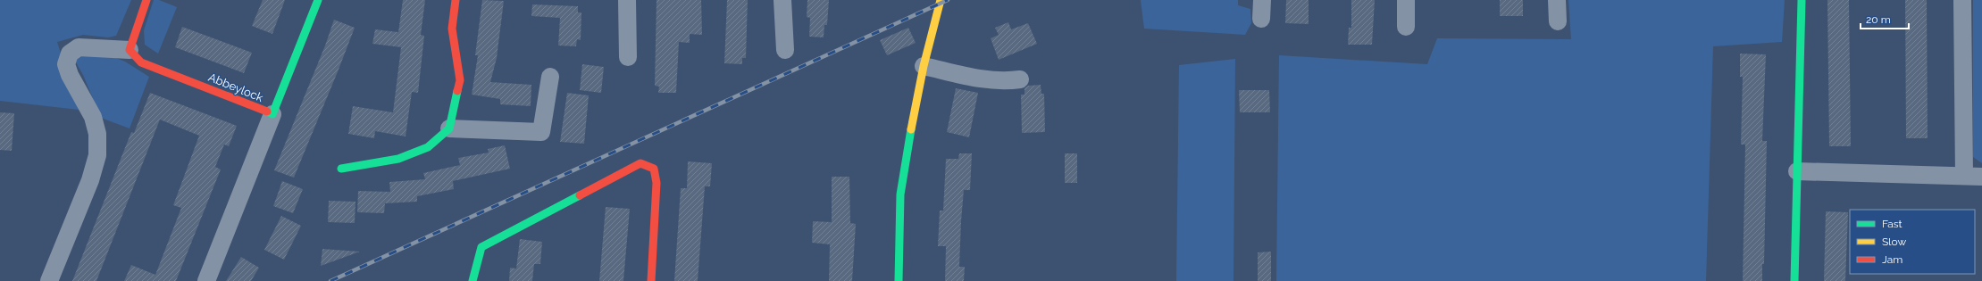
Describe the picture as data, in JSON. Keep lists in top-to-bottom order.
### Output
{
  "streets": {
    "street": ["Abbeylock"]
  },
  "legend": ["Fast", "Slow", "Jam"],
  "scale_bar": "20 m"
}
